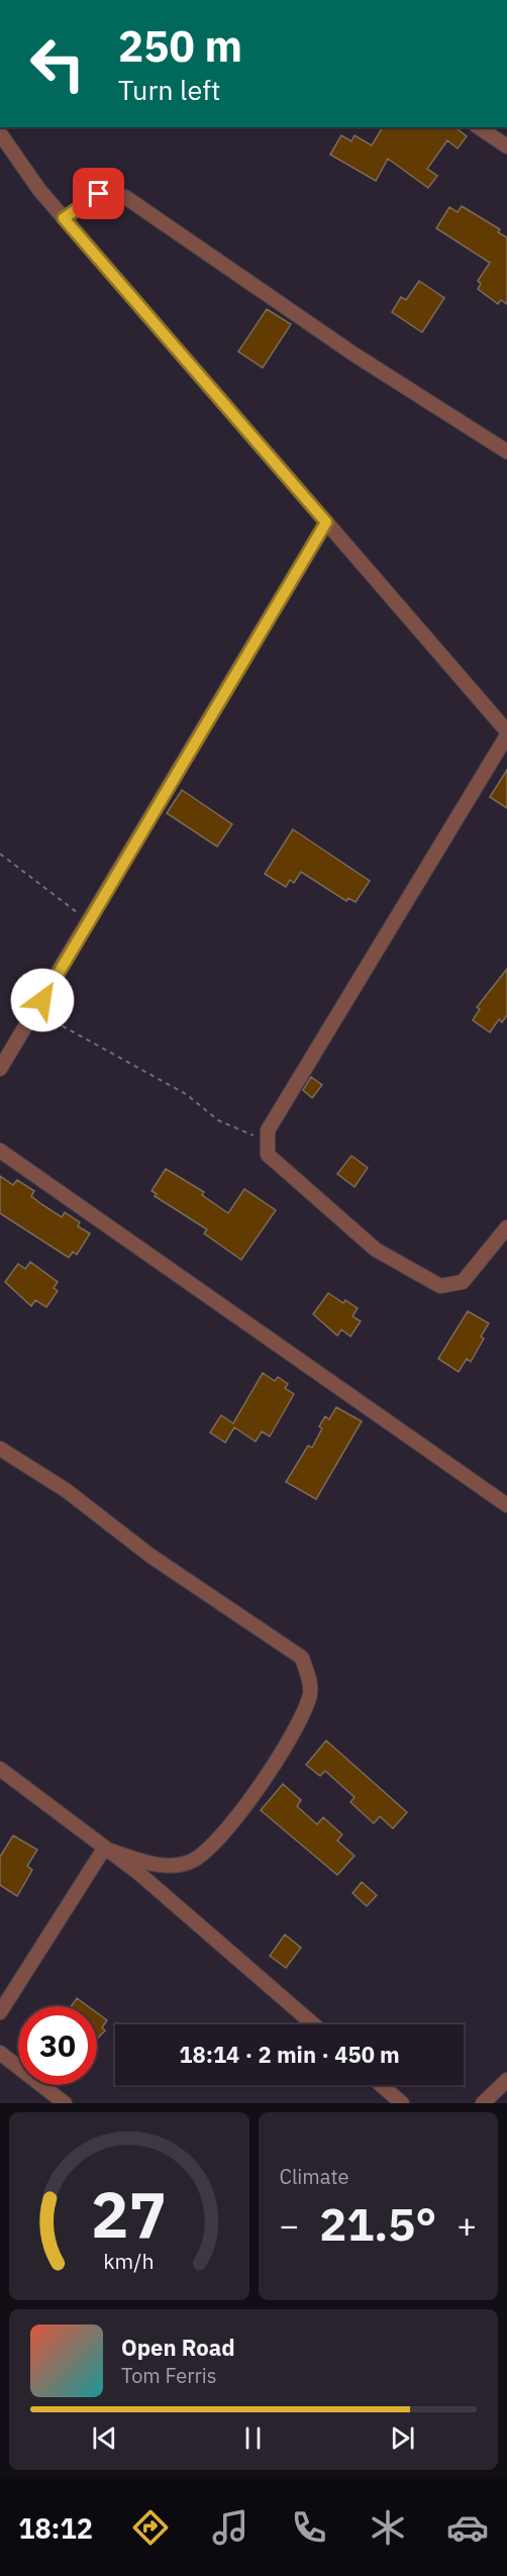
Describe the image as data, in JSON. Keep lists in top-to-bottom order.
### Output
{
  "page": {
    "turn": ["250 m", "Turn left"],
    "limit": "30",
    "trip": "18:14 · 2 min · 450 m",
    "tile": "Climate",
    "heat": ["−", "21.5°", "+"],
    "song": ["Open Road", "Tom Ferris"],
    "tabs": "18:12",
    "gauge": ["27", "km/h"]
  }
}
